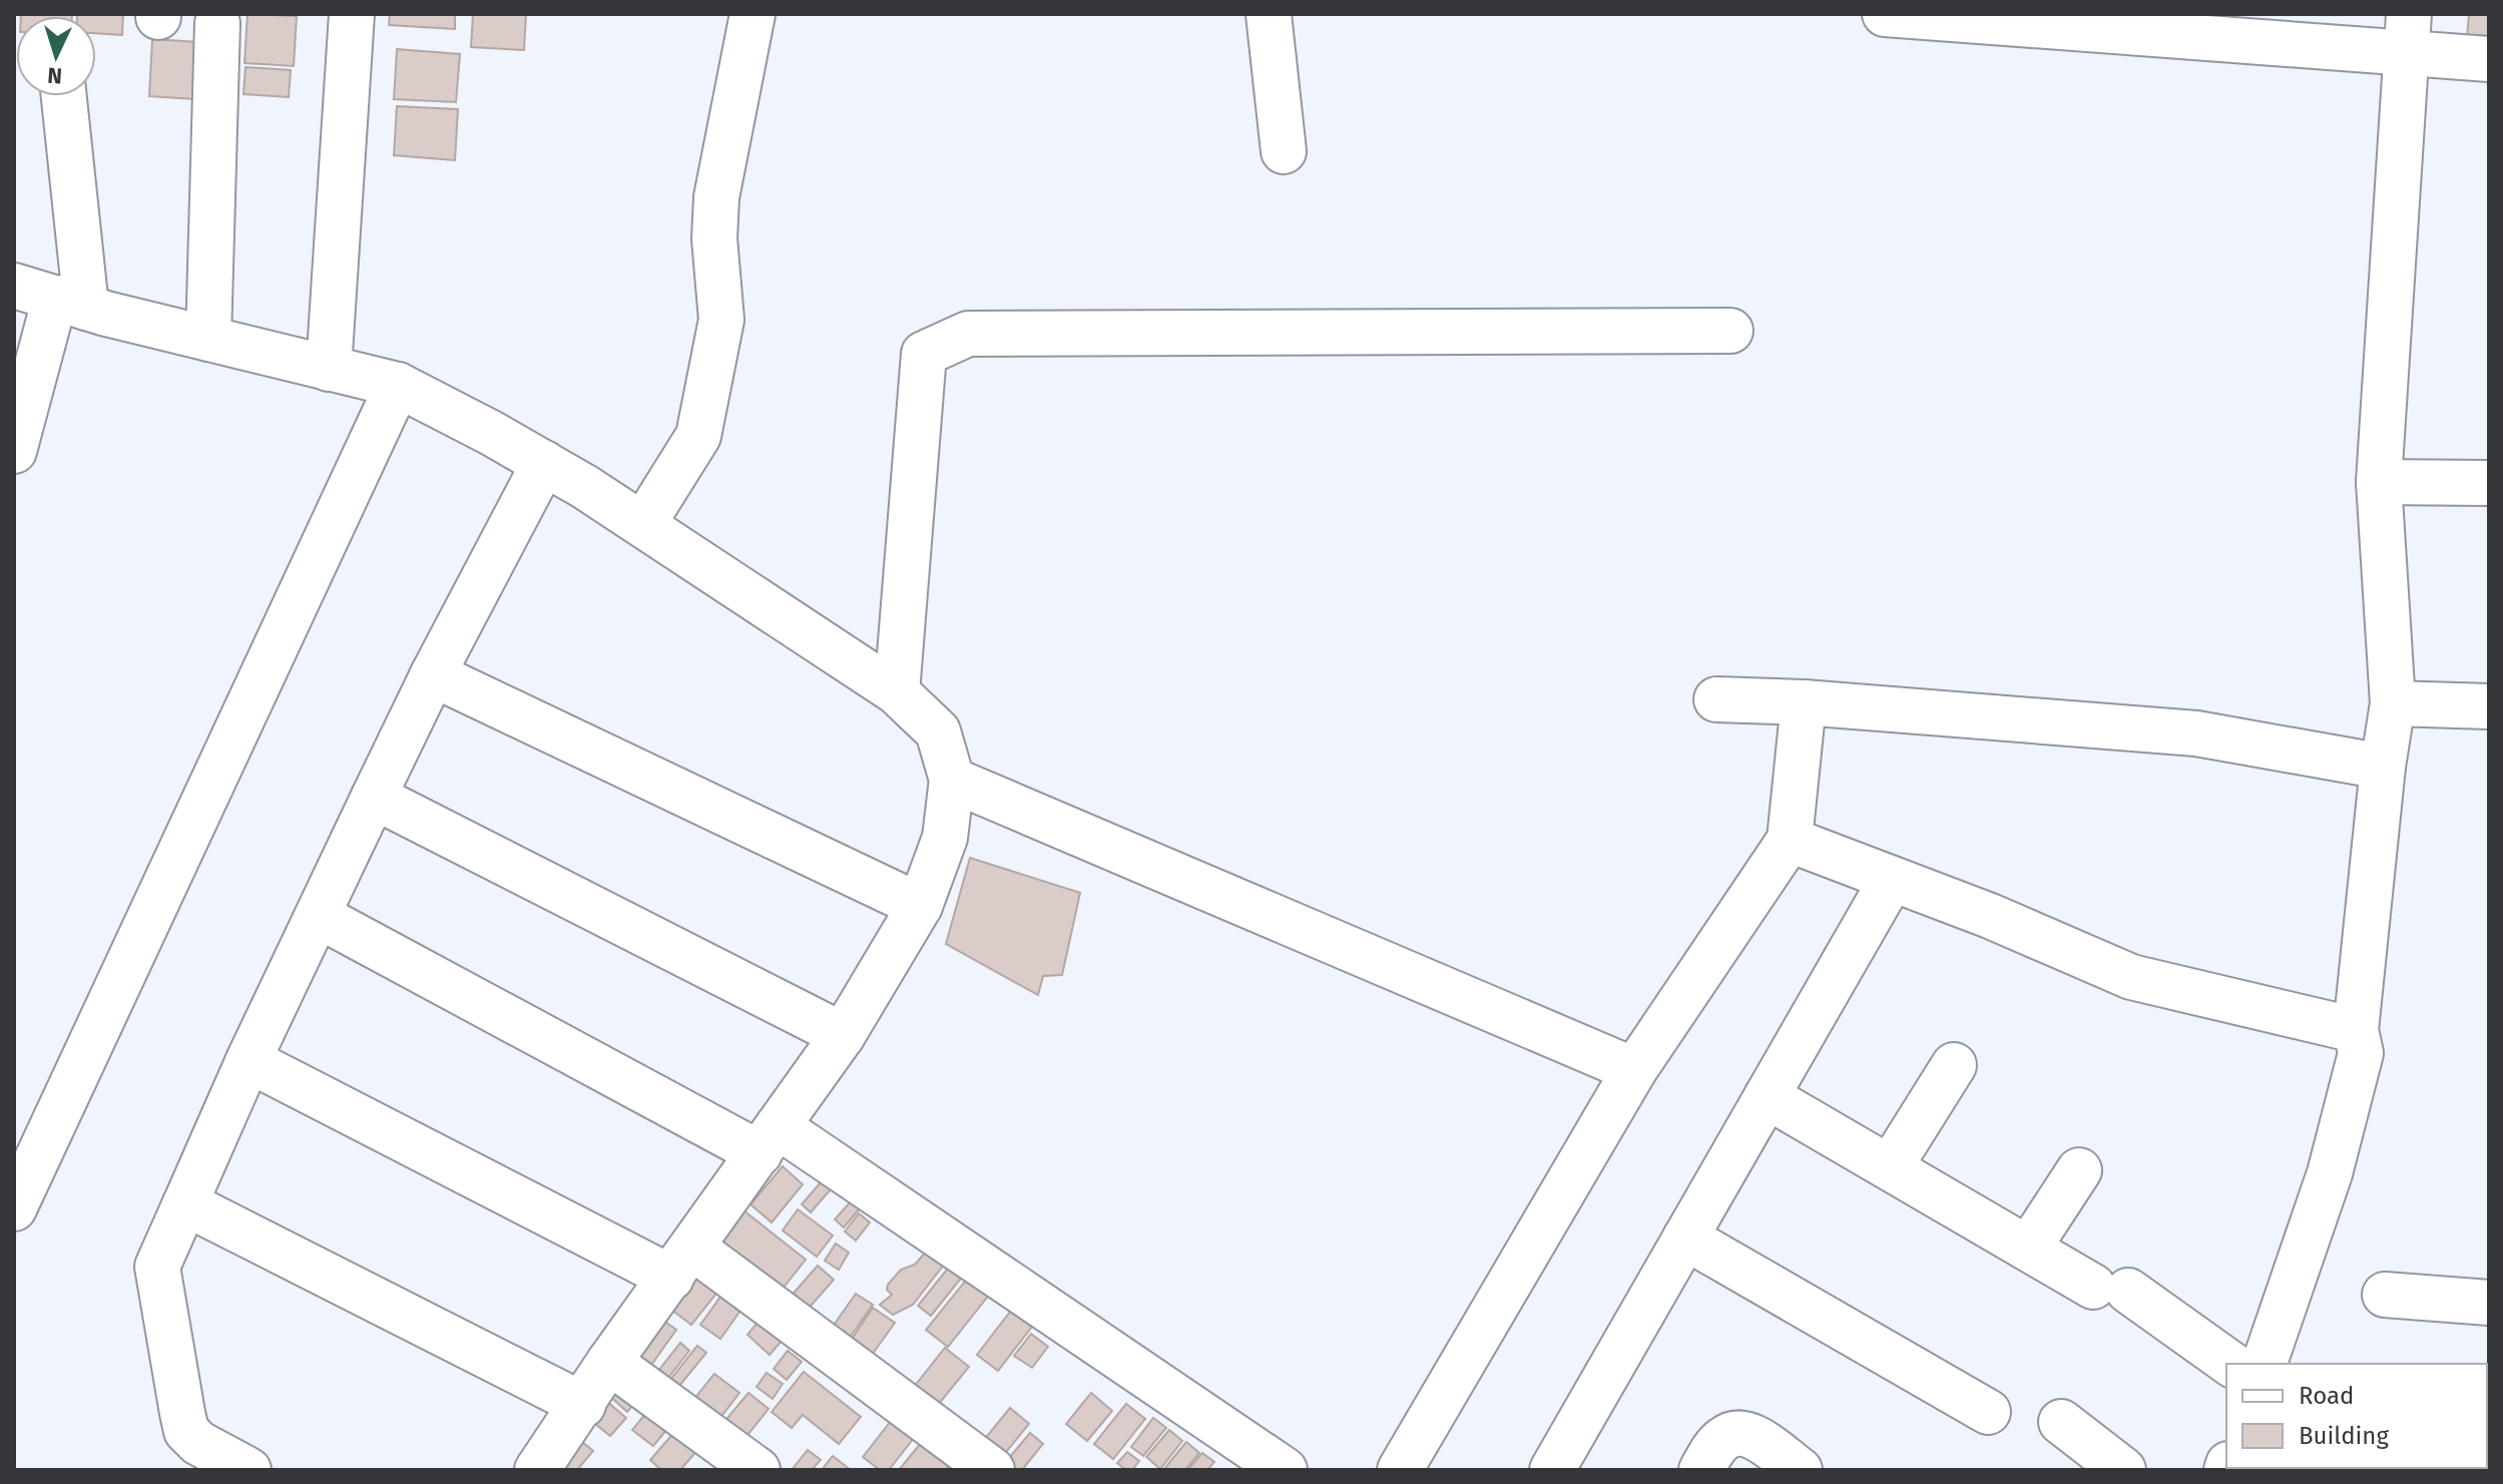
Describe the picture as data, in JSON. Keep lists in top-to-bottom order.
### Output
{
  "legend": ["Road", "Building"],
  "north": "bottom"
}
